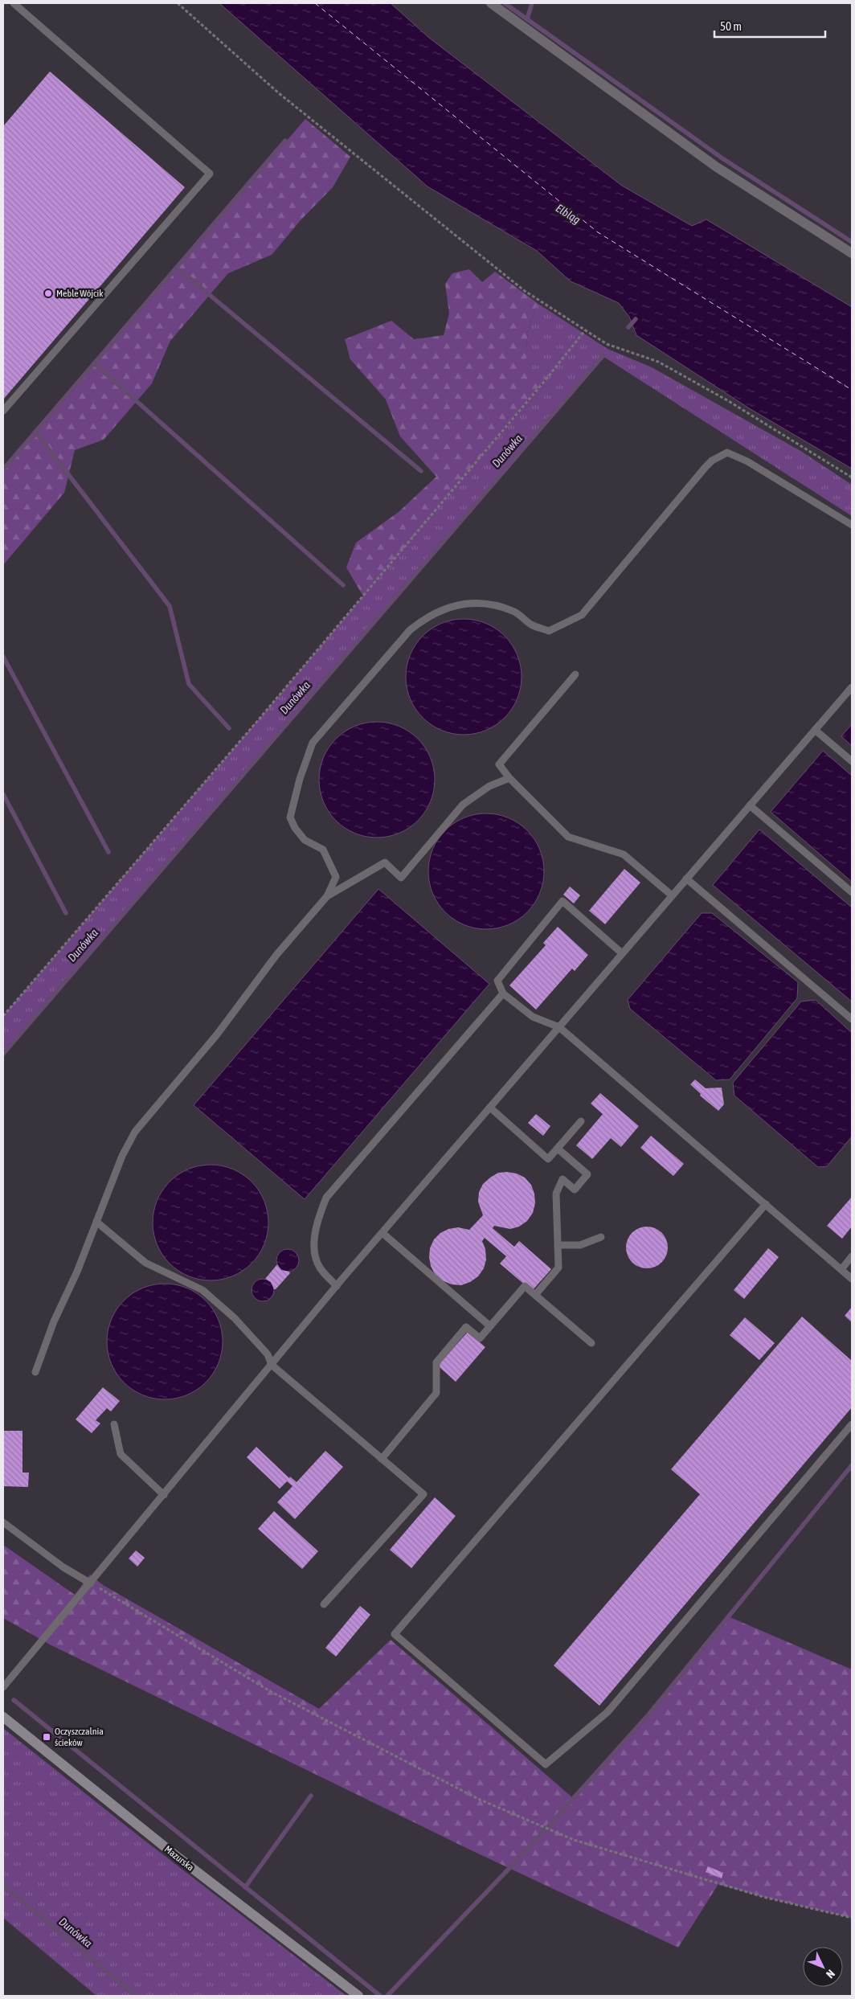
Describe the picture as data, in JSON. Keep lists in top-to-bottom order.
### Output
{
  "streets": {
    "main road": ["Mazurska"]
  },
  "water": ["Elbląg", "Dunówka"],
  "places": {
    "other": ["Meble Wójcik"],
    "transit": ["Oczyszczalnia ścieków"]
  },
  "scale_bar": "50 m",
  "north": "bottom right"
}
